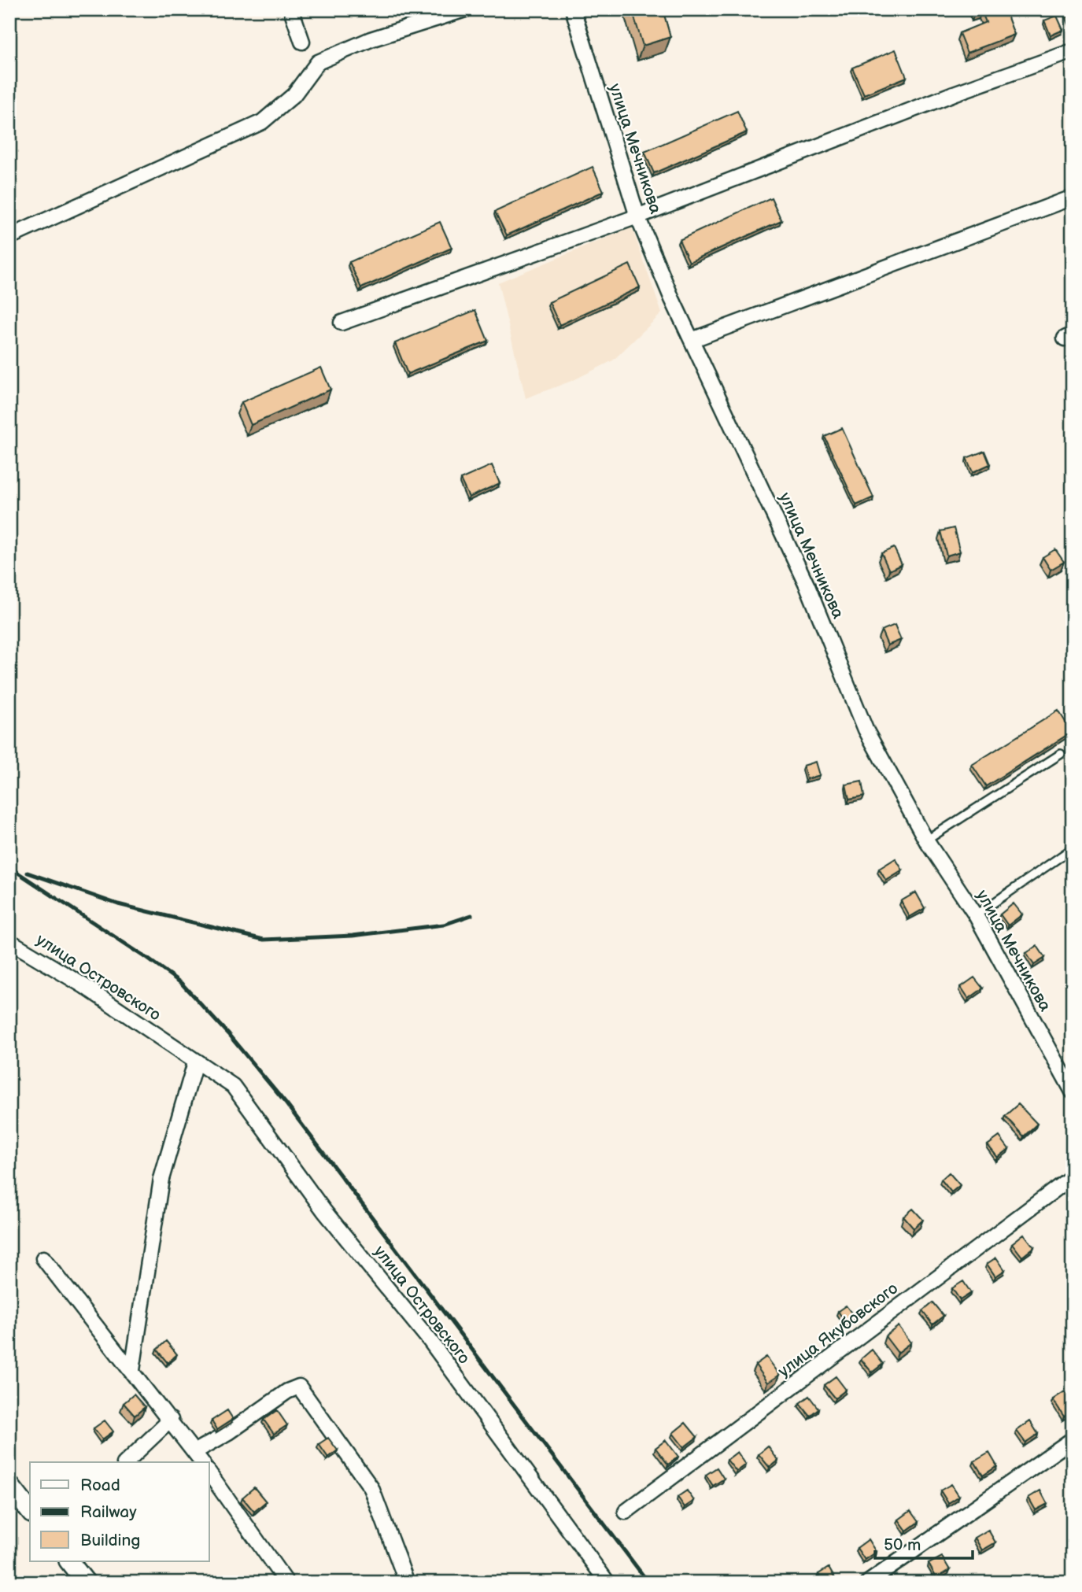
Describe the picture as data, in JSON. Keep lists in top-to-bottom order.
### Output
{
  "streets": {
    "street": ["улица Мечникова", "улица Островского", "улица Якубовского"]
  },
  "legend": ["Road", "Railway", "Building"],
  "scale_bar": "50 m"
}
